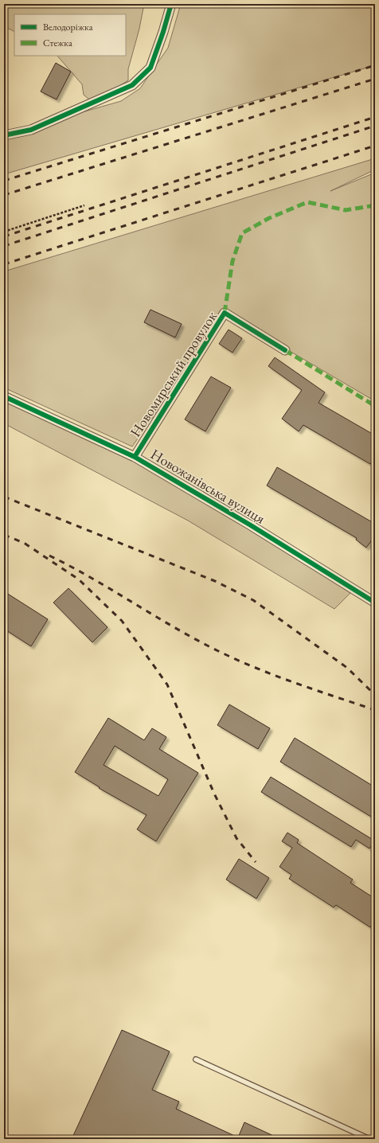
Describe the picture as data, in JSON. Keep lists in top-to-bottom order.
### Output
{
  "streets": {
    "street": ["Новомирський провулок", "Новожанівська вулиця"]
  },
  "crossings": [
    ["Новомирський провулок", "Новожанівська вулиця"]
  ],
  "legend": ["Велодоріжка", "Стежка"]
}
